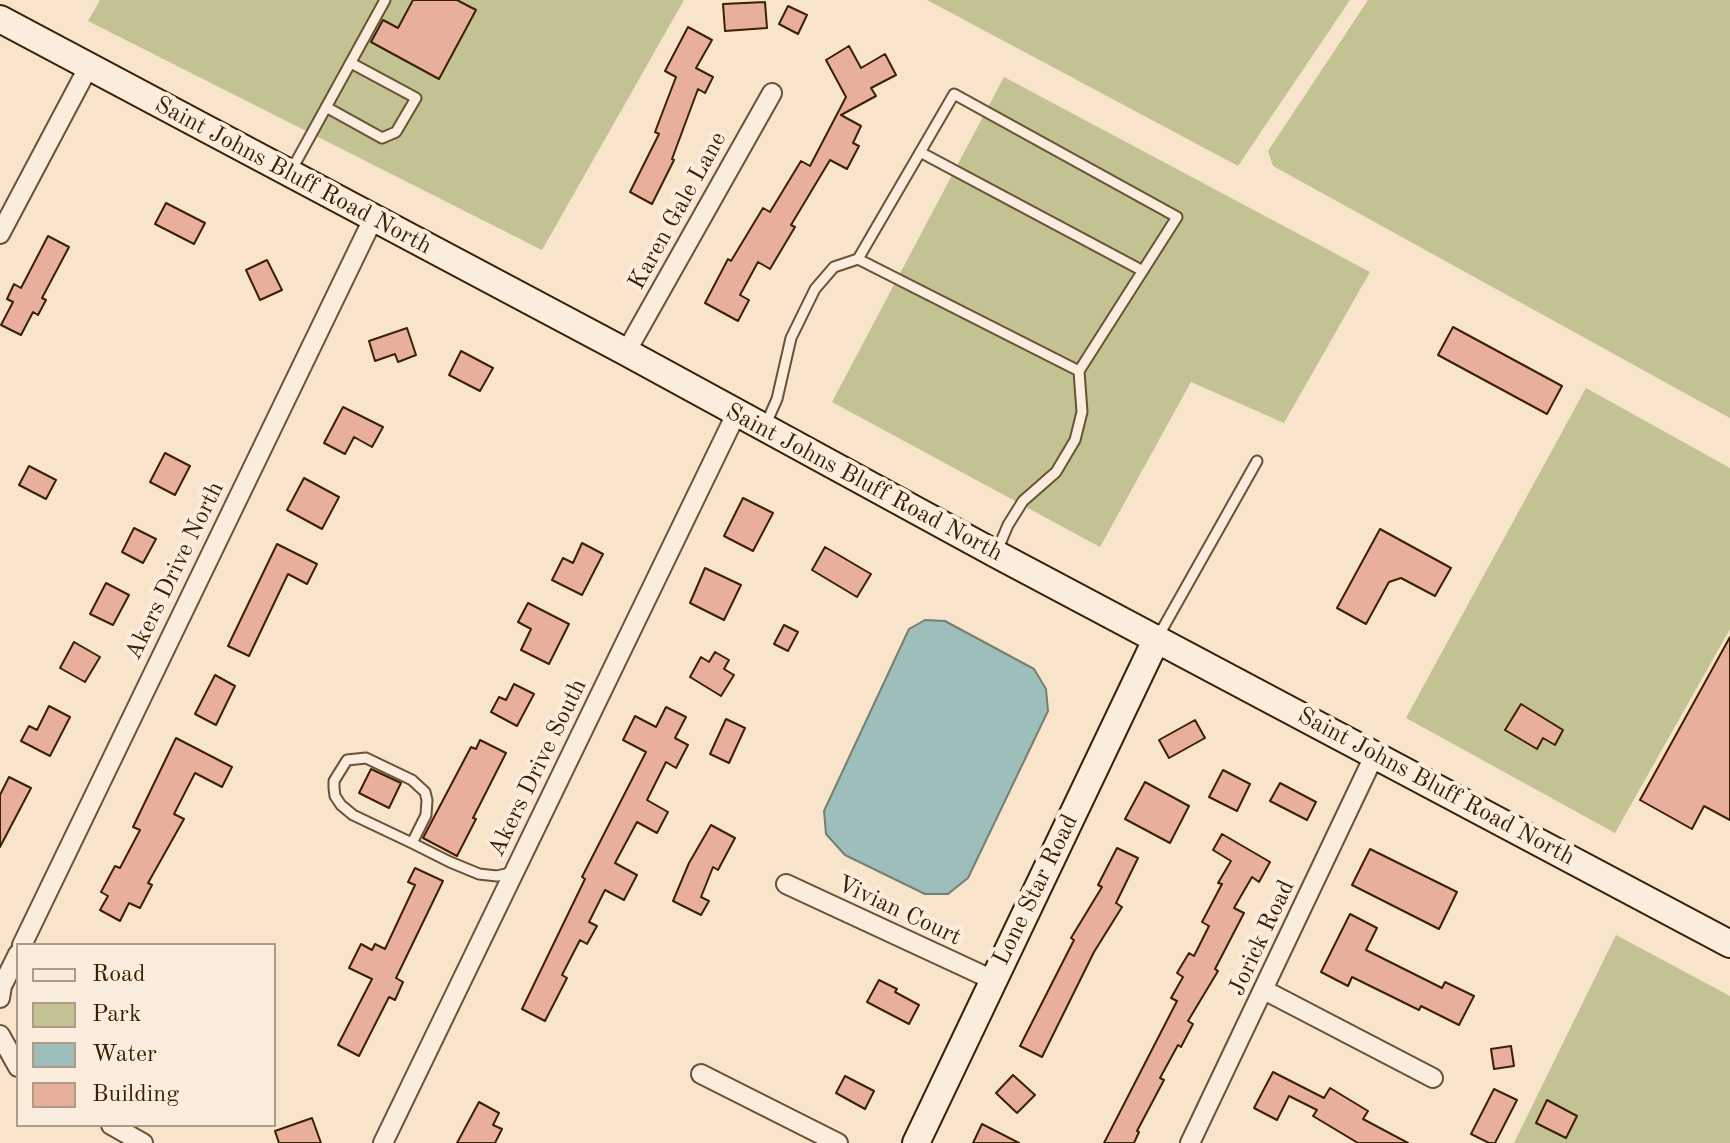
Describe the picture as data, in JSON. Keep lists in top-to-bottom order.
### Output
{
  "streets": {
    "main road": ["Saint Johns Bluff Road North", "Lone Star Road"],
    "street": [
      "Karen Gale Lane",
      "Akers Drive North",
      "Akers Drive South",
      "Vivian Court",
      "Jorick Road"
    ]
  },
  "crossings": [
    ["Saint Johns Bluff Road North", "Karen Gale Lane"],
    ["Saint Johns Bluff Road North", "Akers Drive North"],
    ["Saint Johns Bluff Road North", "Akers Drive South"],
    ["Saint Johns Bluff Road North", "Lone Star Road"],
    ["Saint Johns Bluff Road North", "Jorick Road"],
    ["Lone Star Road", "Vivian Court"]
  ],
  "legend": [
    "Road",
    "Park",
    "Water",
    "Building"
  ]
}
